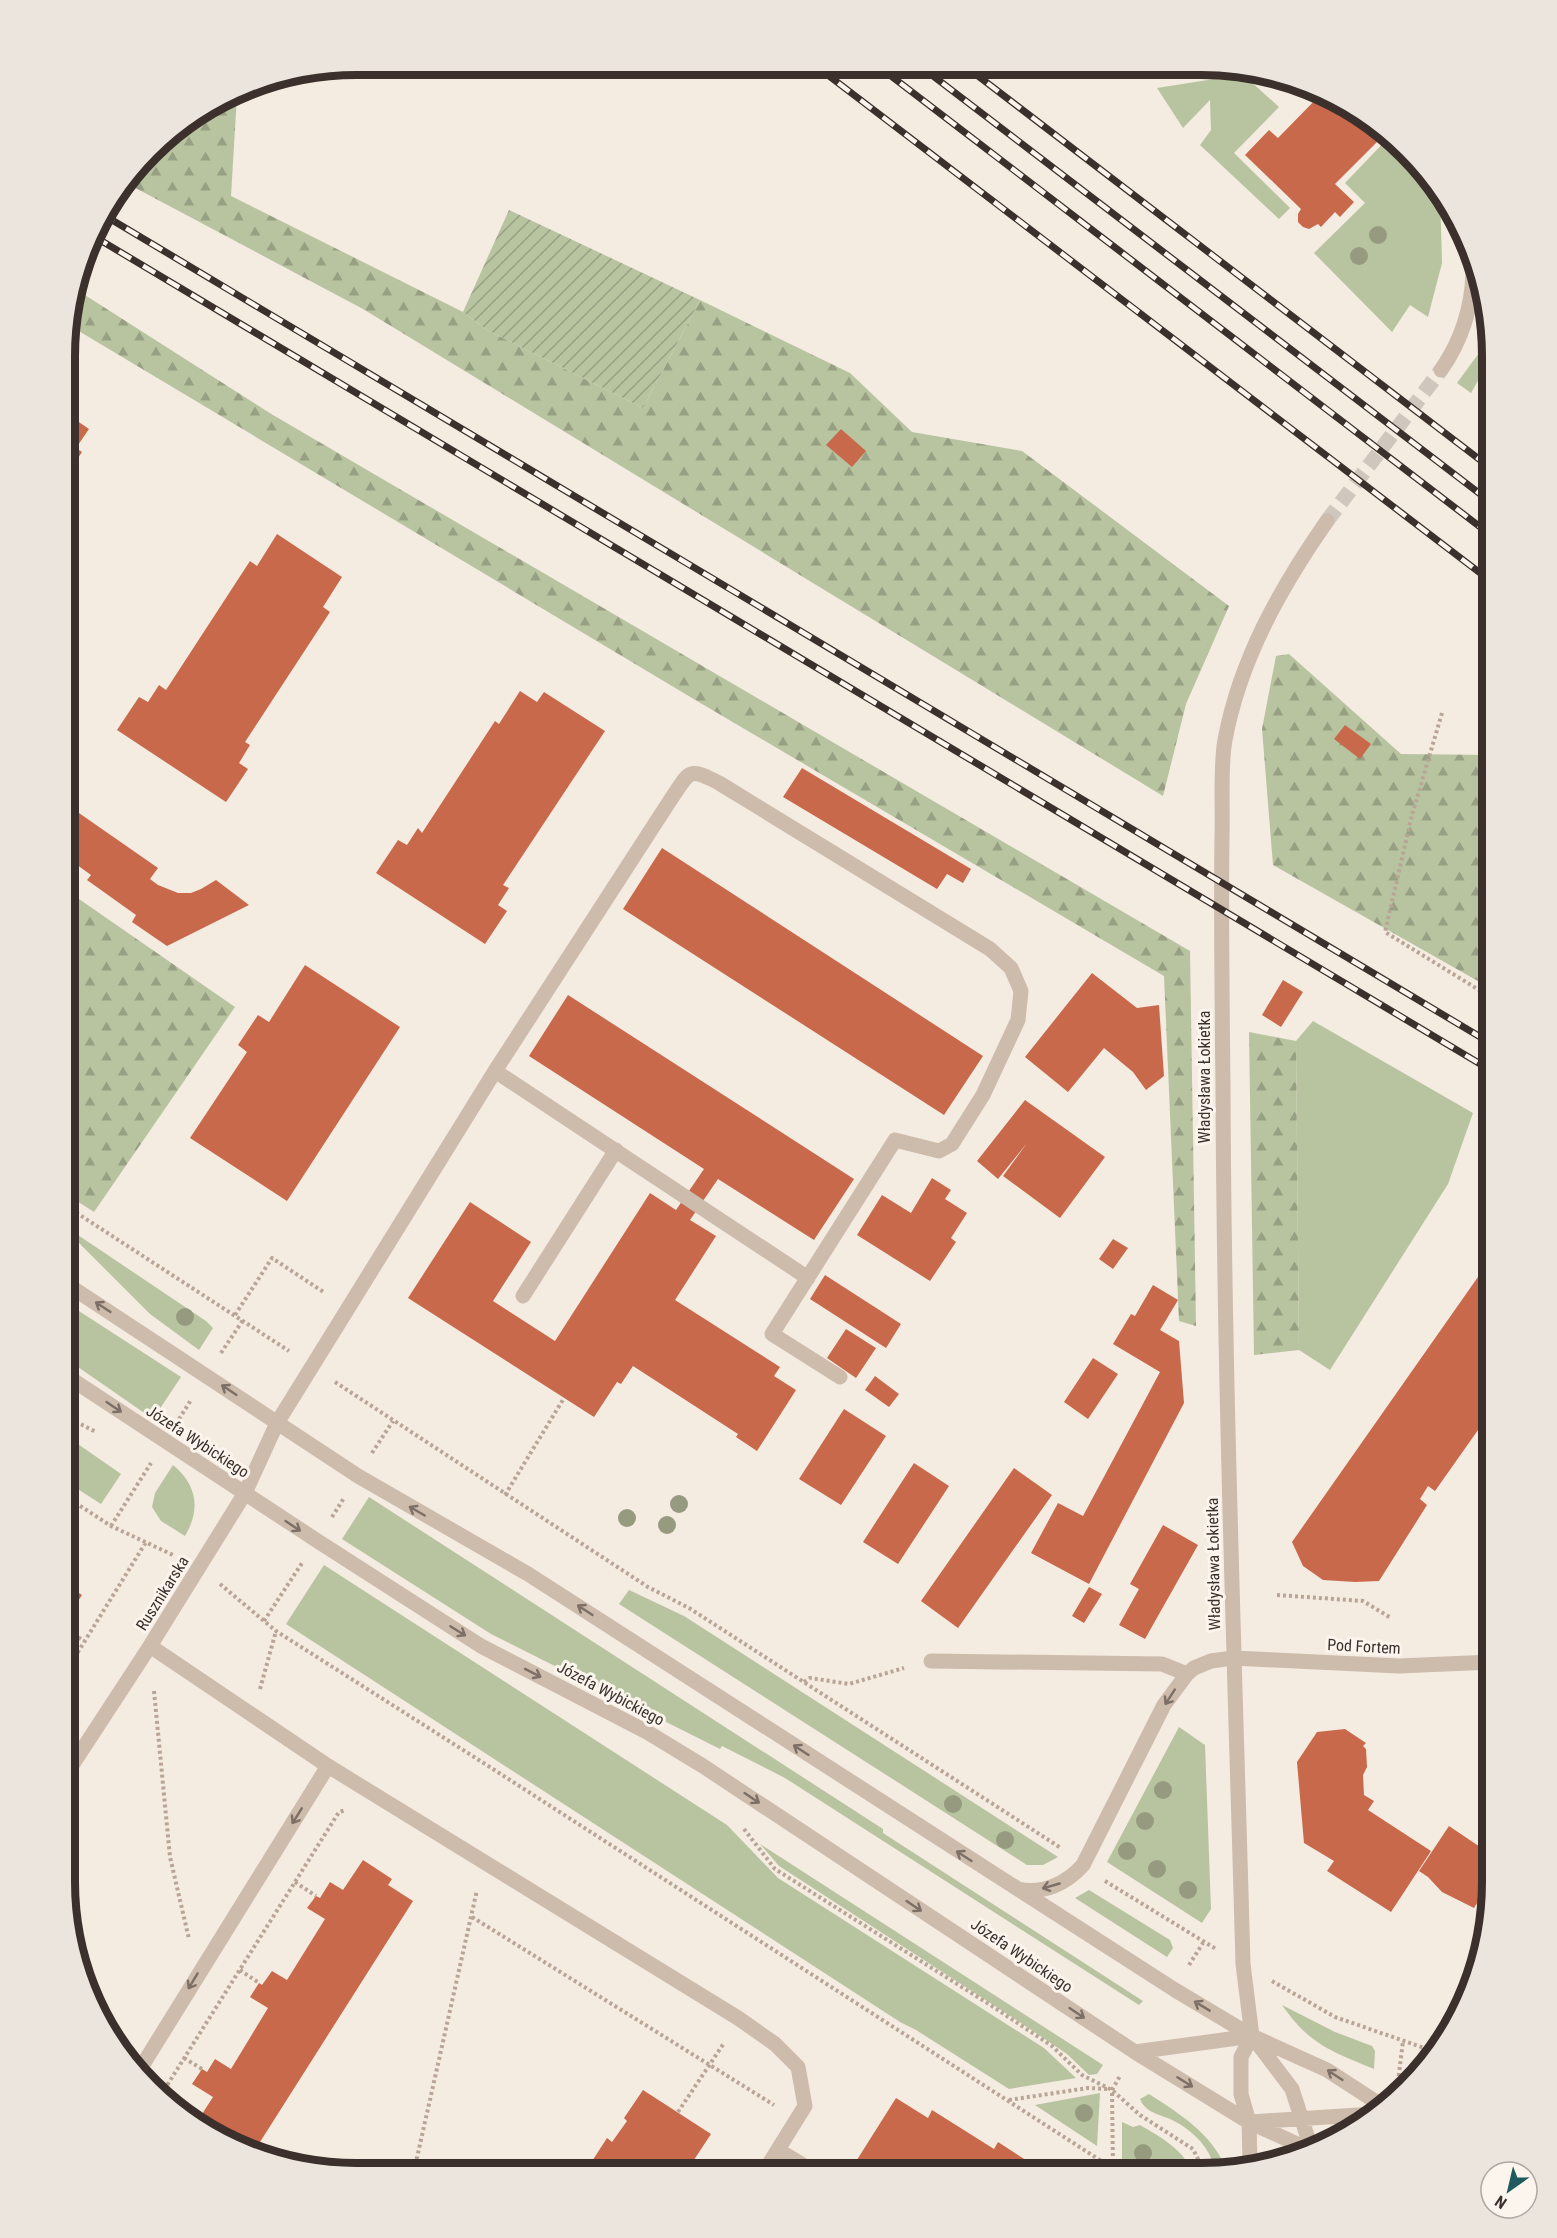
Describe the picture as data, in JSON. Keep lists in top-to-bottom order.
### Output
{
  "streets": {
    "street": [
      "Władysława Łokietka",
      "Józefa Wybickiego",
      "Rusznikarska",
      "Pod Fortem"
    ]
  },
  "crossings": [
    ["Władysława Łokietka", "Pod Fortem"],
    ["Józefa Wybickiego", "Rusznikarska"]
  ],
  "north": "bottom left"
}
